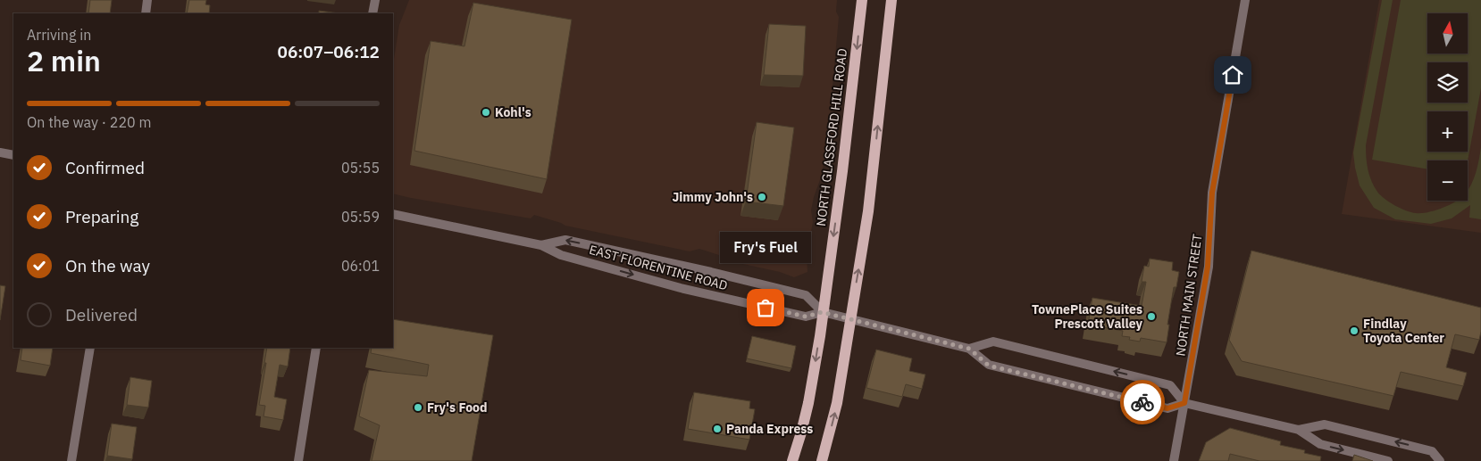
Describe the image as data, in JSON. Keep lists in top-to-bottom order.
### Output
{
  "streets": {
    "main road": ["NORTH GLASSFORD HILL ROAD"],
    "street": ["EAST FLORENTINE ROAD", "NORTH MAIN STREET"]
  },
  "crossings": [
    ["NORTH GLASSFORD HILL ROAD", "EAST FLORENTINE ROAD"],
    ["EAST FLORENTINE ROAD", "NORTH MAIN STREET"]
  ],
  "places": [
    "Kohl's",
    "Jimmy John's",
    "Fry's Fuel",
    "TownePlace Suites Prescott Valley",
    "Findlay Toyota Center",
    "Fry's Food",
    "Panda Express"
  ],
  "north": "top",
  "page": {
    "map_buttons": ["+", "−"],
    "heading": ["2 min", "Arriving in", "06:07–06:12"],
    "bar": "On the way · 220 m",
    "list": [
      ["Confirmed", "05:55"],
      ["Preparing", "05:59"],
      ["On the way", "06:01"],
      "Delivered"
    ],
    "bubble": "Fry's Fuel"
  }
}
